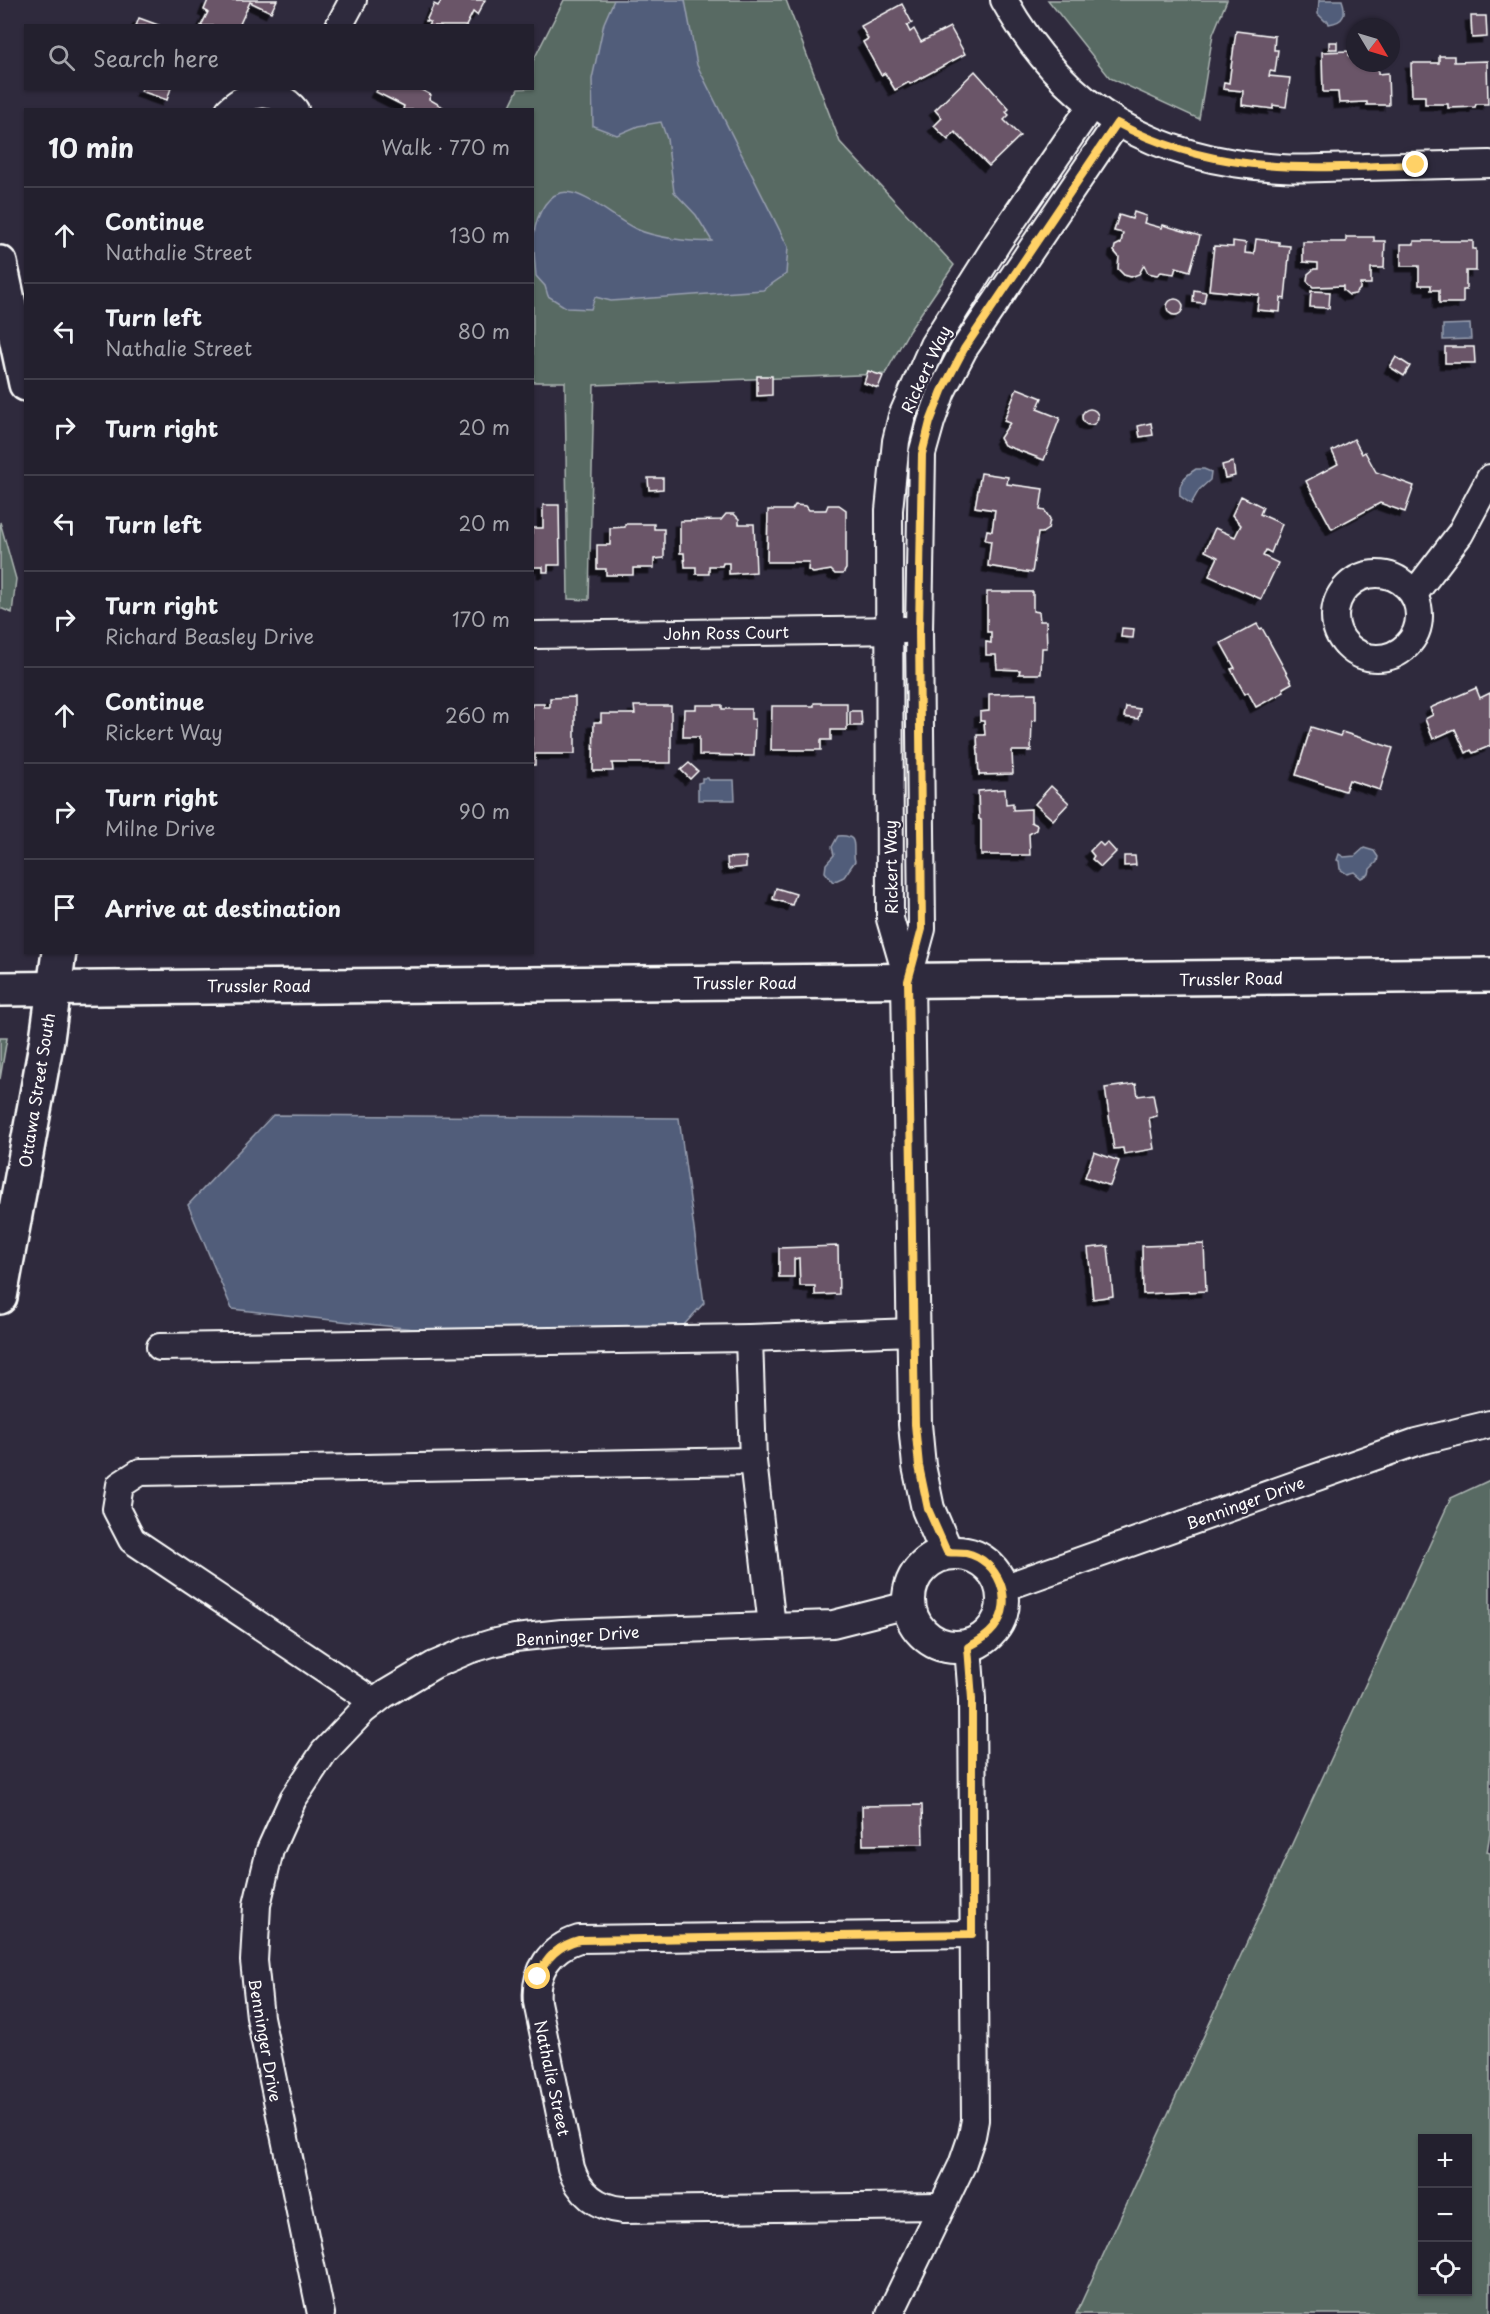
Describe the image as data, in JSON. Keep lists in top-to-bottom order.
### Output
{
  "streets": {
    "main road": ["Trussler Road", "Ottawa Street South"],
    "street": [
      "Rickert Way",
      "John Ross Court",
      "Benninger Drive",
      "Nathalie Street"
    ]
  },
  "crossings": [
    ["Rickert Way", "John Ross Court"],
    ["Rickert Way", "Trussler Road"],
    ["Trussler Road", "Ottawa Street South"]
  ],
  "north": "bottom right",
  "page": {
    "search": "Search here",
    "heading": ["10 min", "Walk · 770 m"],
    "list": [
      ["Continue", "Nathalie Street", "130 m"],
      ["Turn left", "Nathalie Street", "80 m"],
      ["Turn right", "20 m"],
      ["Turn left", "20 m"],
      ["Turn right", "Richard Beasley Drive", "170 m"],
      ["Continue", "Rickert Way", "260 m"],
      ["Turn right", "Milne Drive", "90 m"],
      "Arrive at destination"
    ],
    "map_buttons": ["+", "−"]
  }
}
